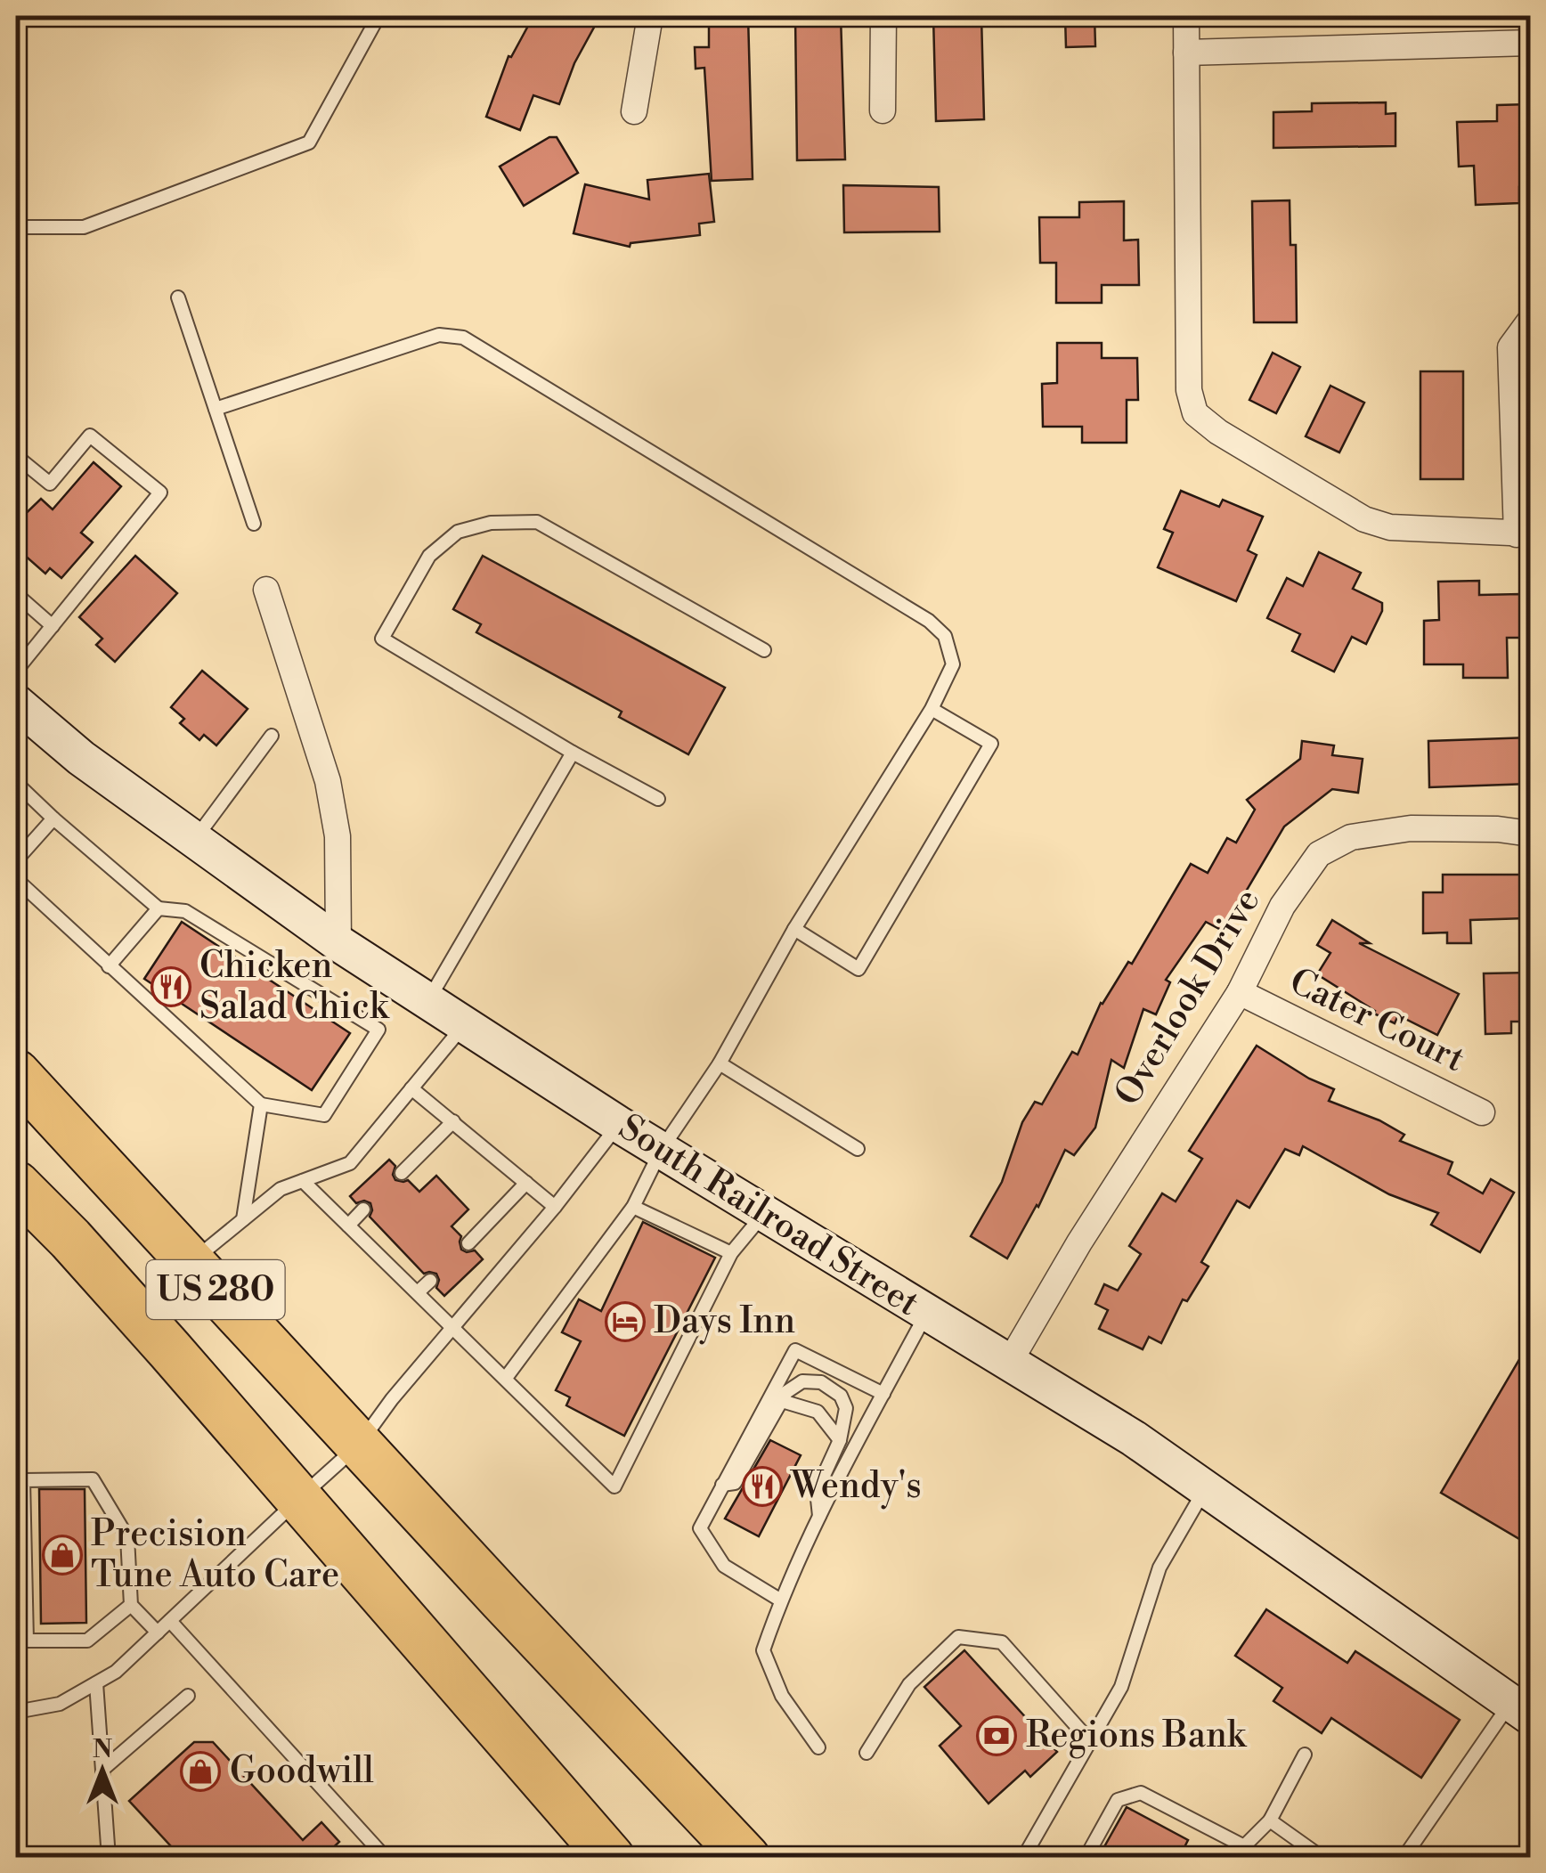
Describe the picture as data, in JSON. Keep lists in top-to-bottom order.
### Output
{
  "streets": {
    "highway": ["US 280"],
    "street": ["Overlook Drive", "Cater Court", "South Railroad Street"]
  },
  "crossings": [
    ["Overlook Drive", "Cater Court"],
    ["Overlook Drive", "South Railroad Street"]
  ],
  "places": {
    "restaurant": ["Chicken Salad Chick", "Wendy's"],
    "hotel": ["Days Inn"],
    "shop": ["Precision Tune Auto Care", "Goodwill"],
    "bank": ["Regions Bank"]
  },
  "north": "top"
}
